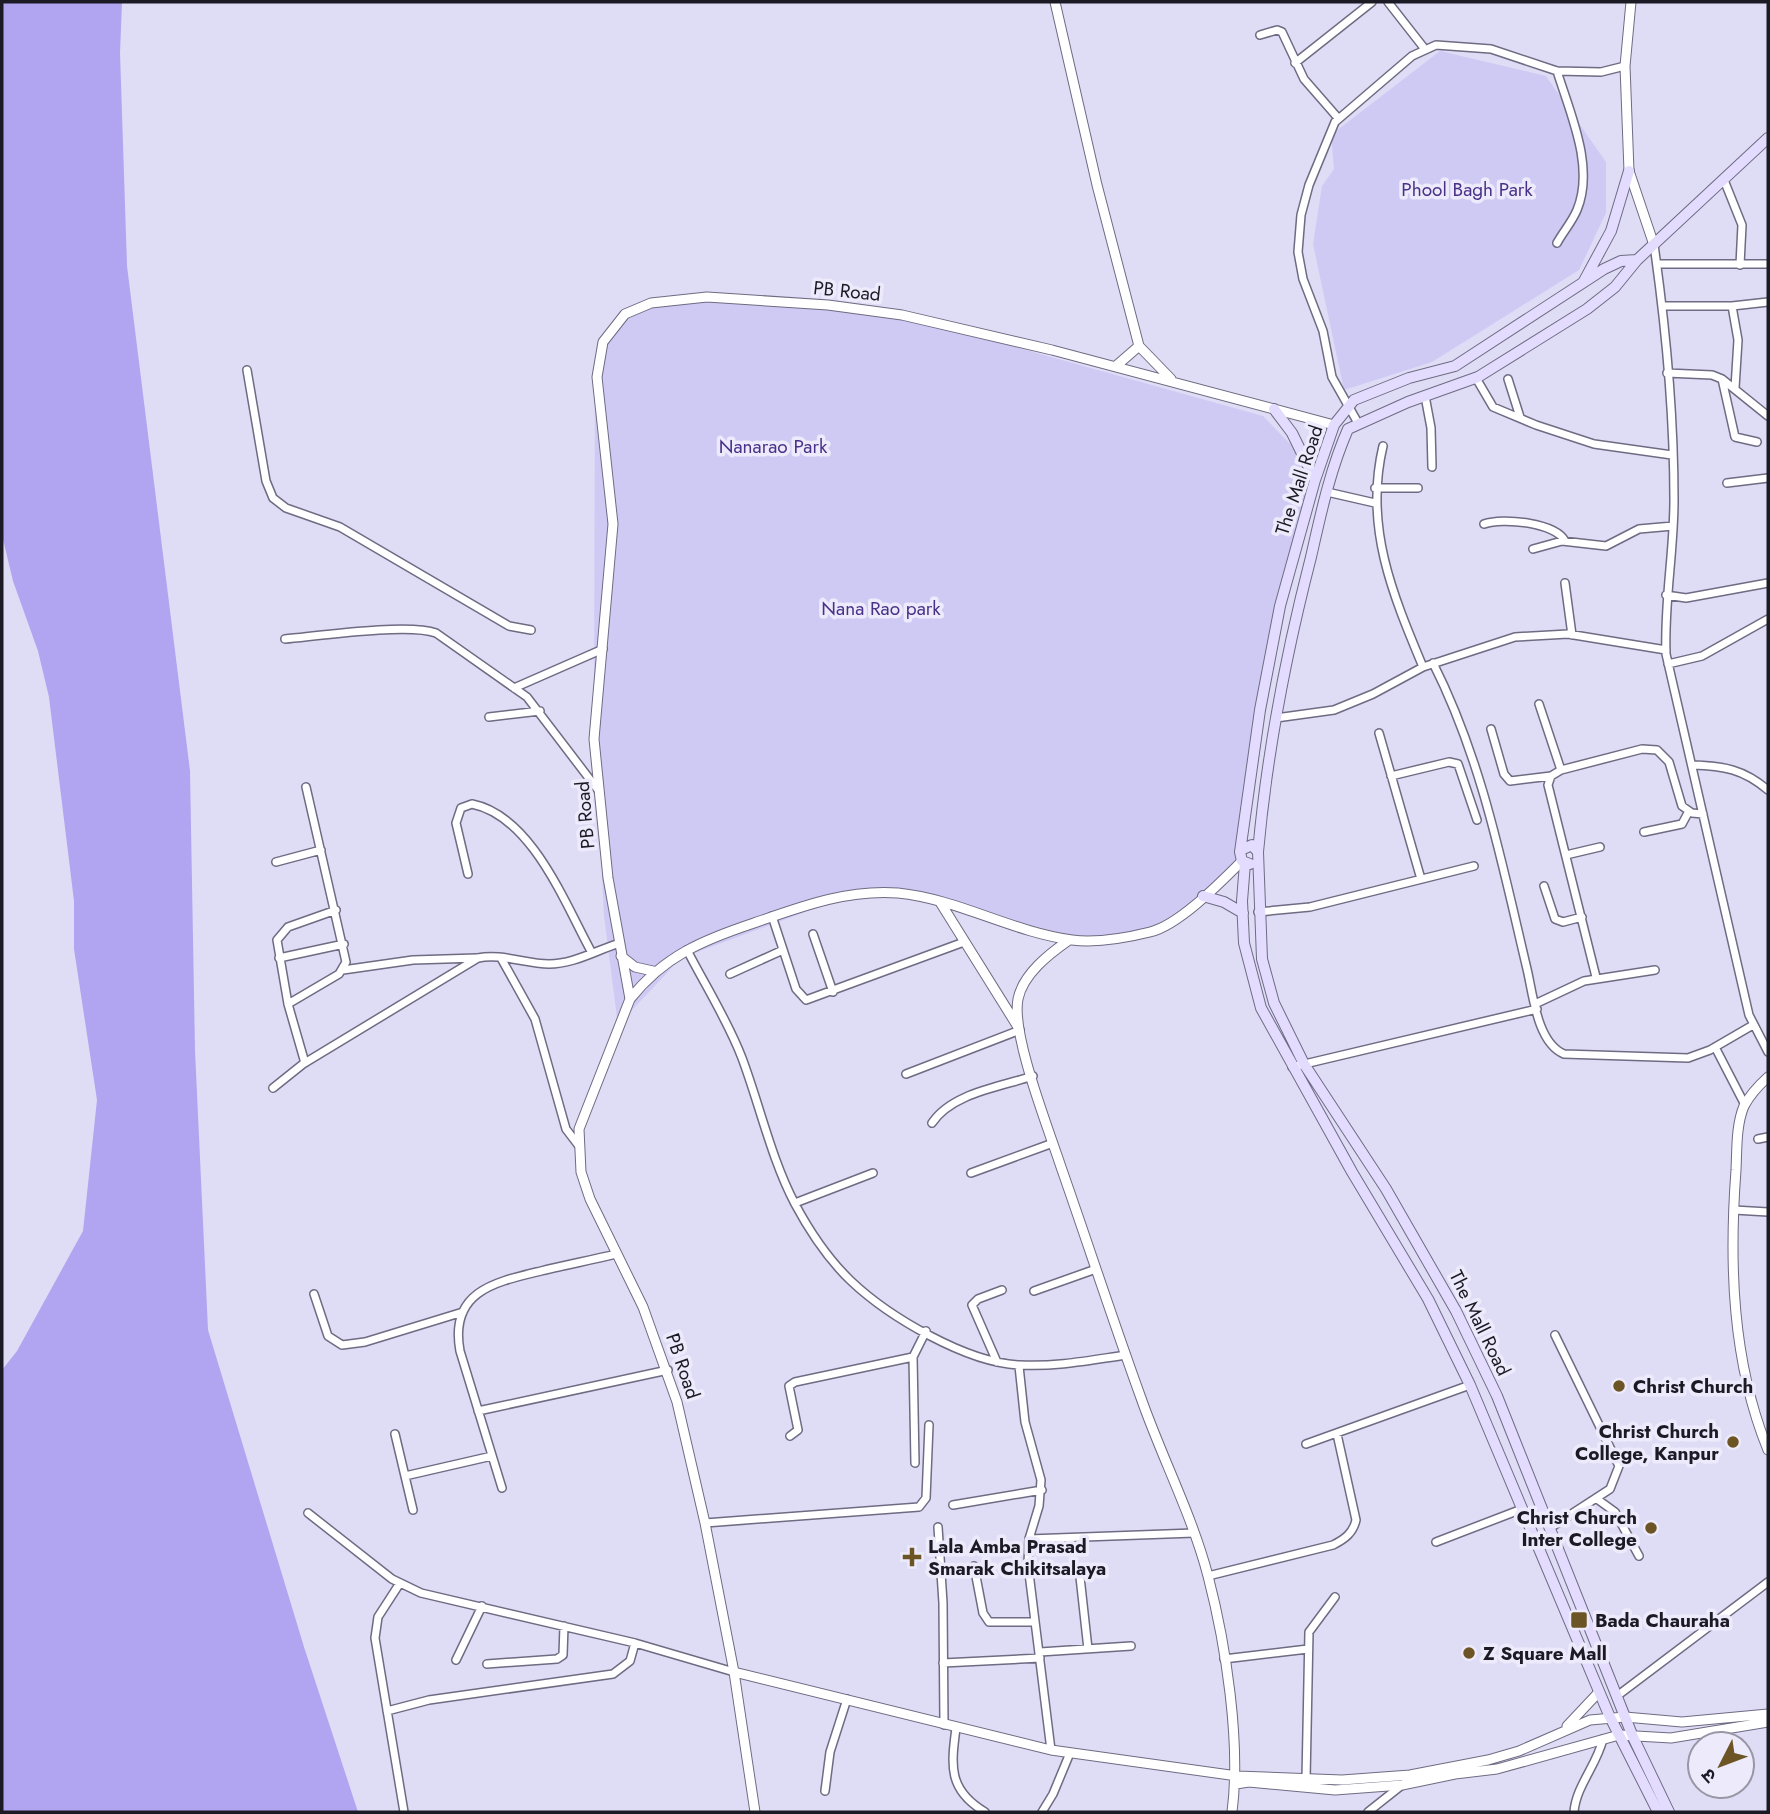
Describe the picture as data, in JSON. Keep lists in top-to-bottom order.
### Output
{
  "streets": {
    "main road": ["The Mall Road"],
    "street": ["PB Road"]
  },
  "crossings": [
    ["PB Road", "The Mall Road"]
  ],
  "parks": ["Phool Bagh Park", "Nanarao Park", "Nana Rao park"],
  "places": {
    "other": [
      "Christ Church",
      "Christ Church College, Kanpur",
      "Christ Church Inter College",
      "Z Square Mall"
    ],
    "health": ["Lala Amba Prasad Smarak Chikitsalaya"],
    "transit": ["Bada Chauraha"]
  },
  "north": "bottom left"
}
